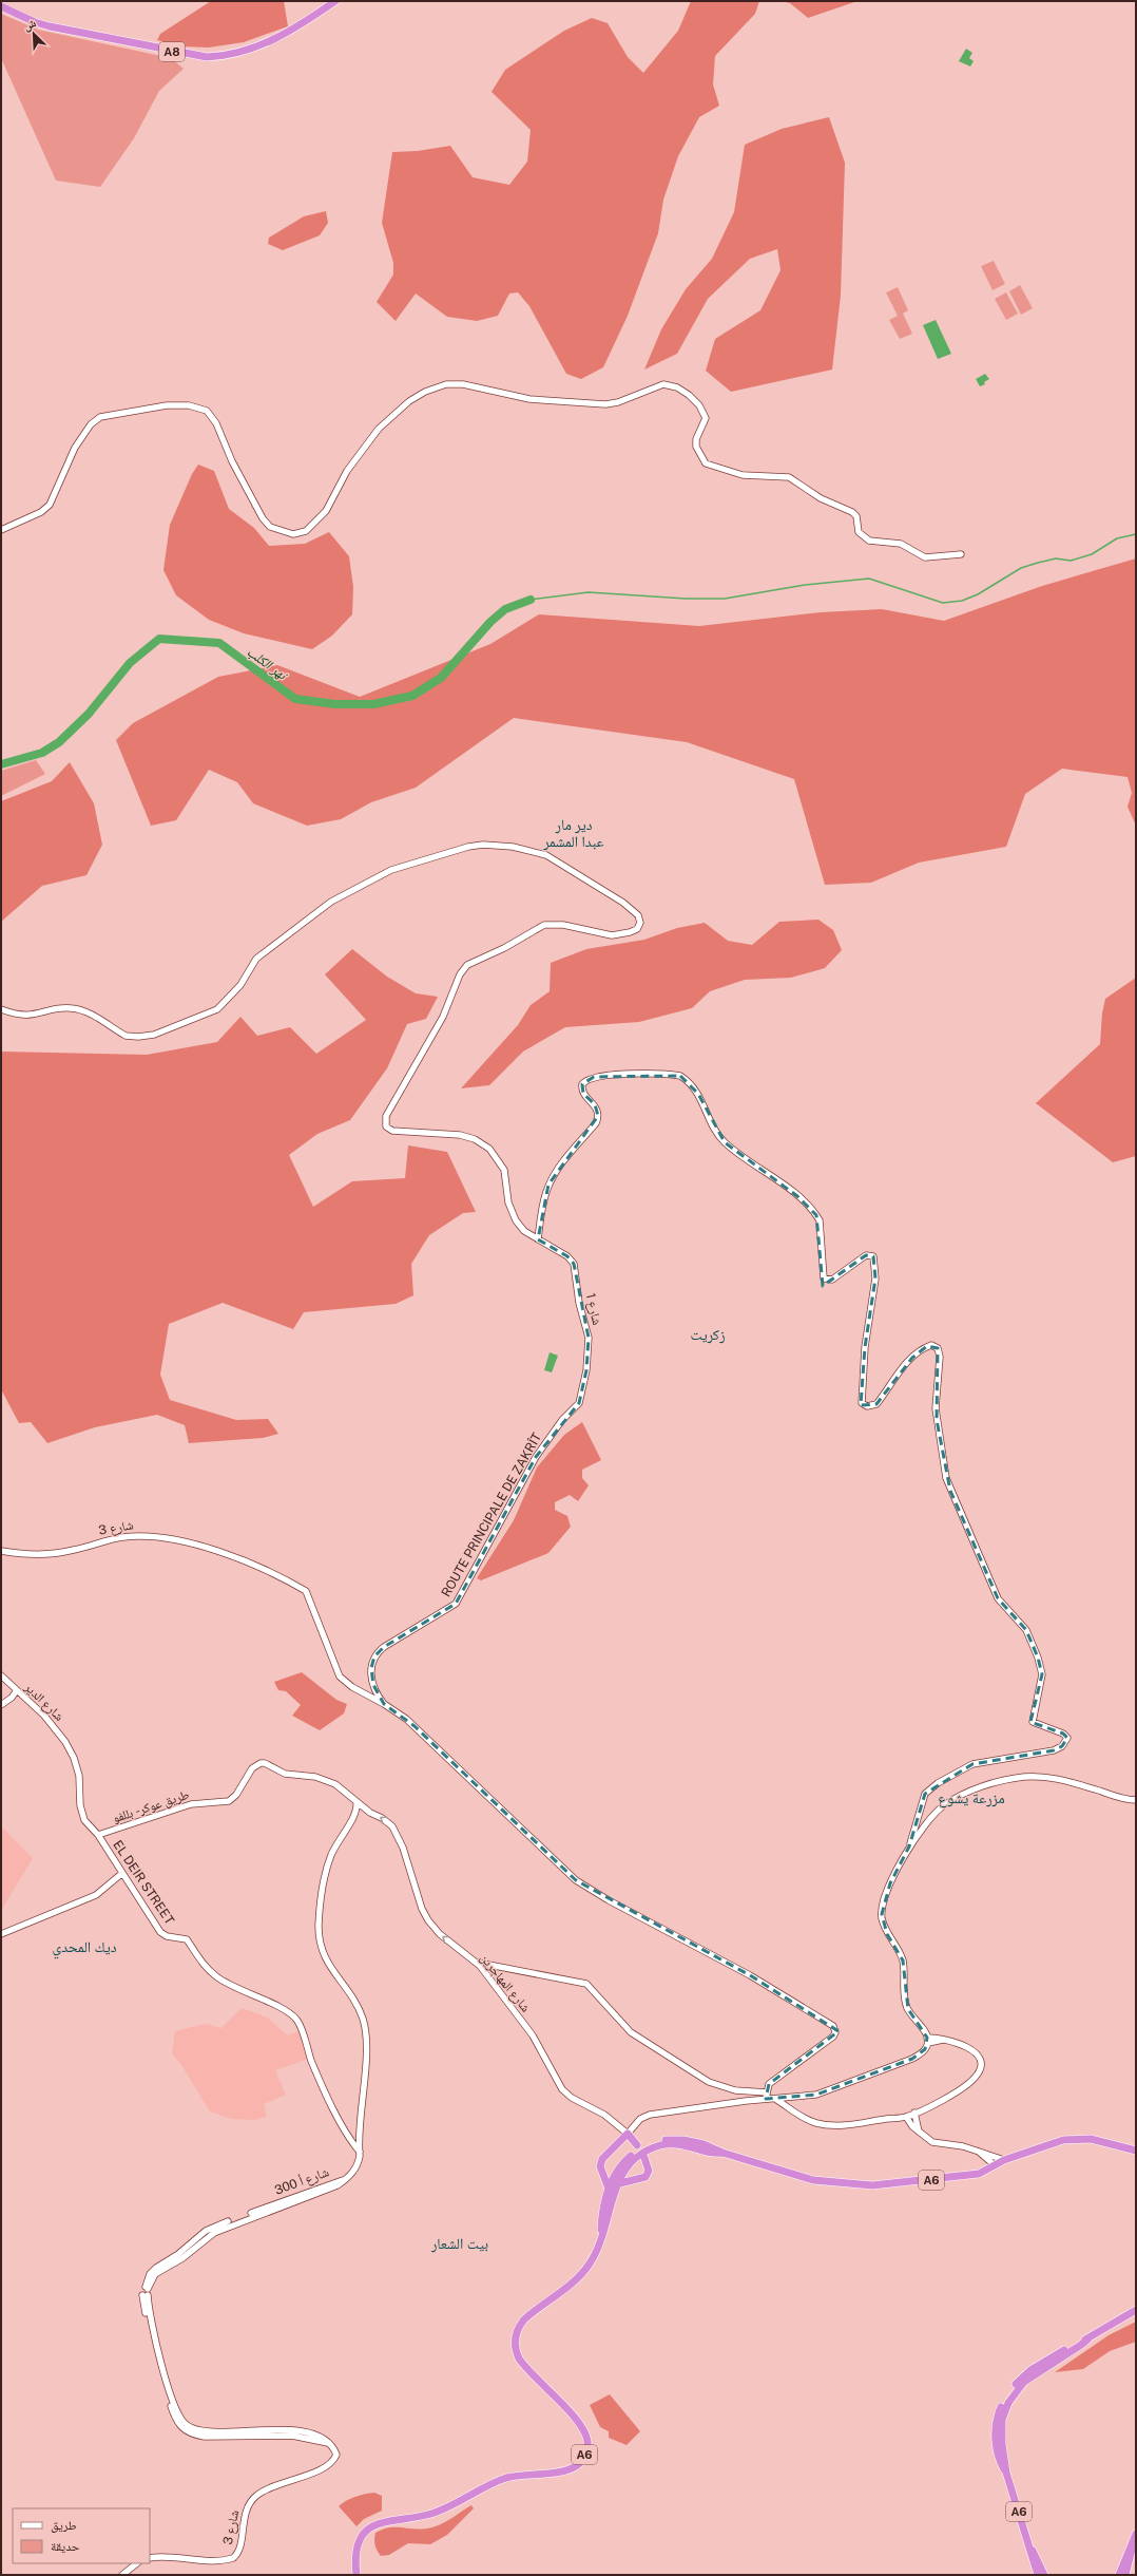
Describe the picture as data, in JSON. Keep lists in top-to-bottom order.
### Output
{
  "streets": {
    "highway": ["A8", "A6"],
    "street": [
      "شارع 1",
      "ROUTE PRINCIPALE DE ZAKRÎT",
      "شارع 3",
      "شارع الدير",
      "طريق عوكر - بللفو",
      "EL DEIR STREET",
      "شارع المهاجرين",
      "شارع أ 300"
    ]
  },
  "crossings": [
    ["شارع 1", "ROUTE PRINCIPALE DE ZAKRÎT"],
    ["ROUTE PRINCIPALE DE ZAKRÎT", "شارع 3"],
    ["شارع 3", "شارع أ 300"],
    ["شارع الدير", "EL DEIR STREET"],
    ["طريق عوكر - بللفو", "EL DEIR STREET"],
    ["طريق عوكر - بللفو", "شارع المهاجرين"],
    ["EL DEIR STREET", "شارع أ 300"]
  ],
  "one_way": ["شارع المهاجرين"],
  "districts": [
    "دير مار عبدا المشمر",
    "زكريت",
    "مزرعة يشوع",
    "ديك المحدي",
    "بيت الشعار"
  ],
  "water": ["نهر الكلب"],
  "legend": ["طريق", "حديقة"],
  "north": "top left"
}
